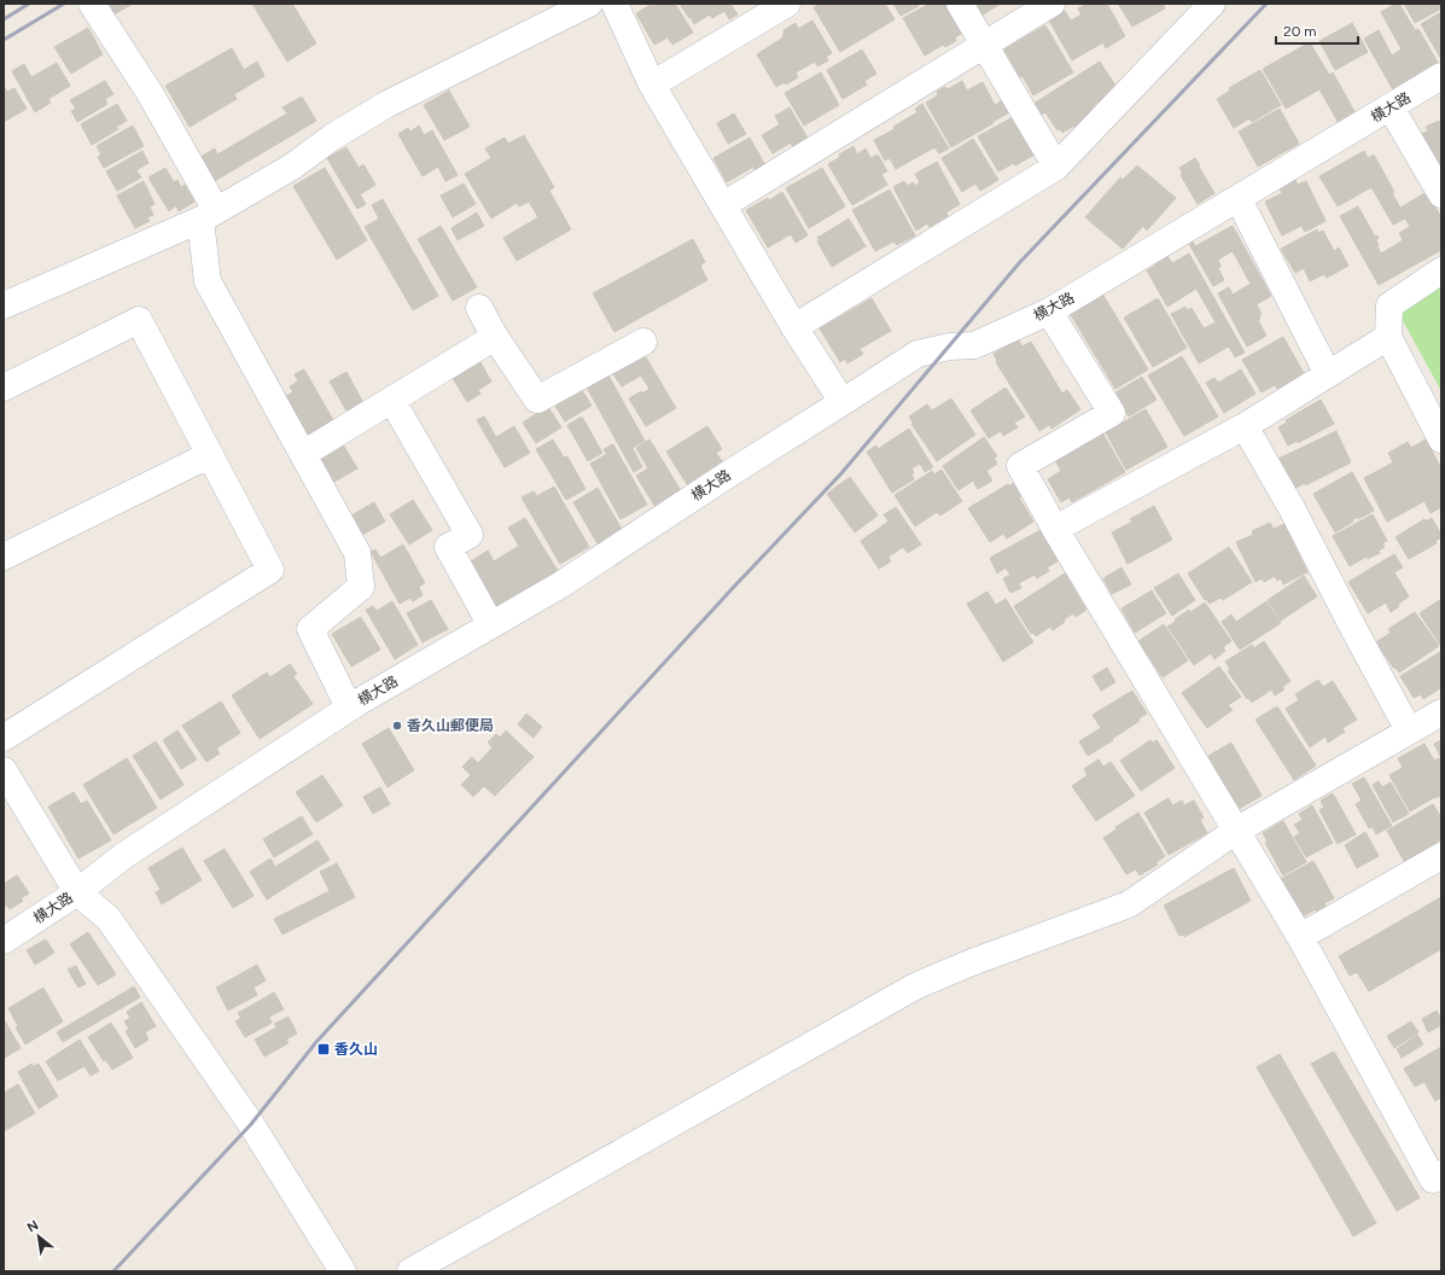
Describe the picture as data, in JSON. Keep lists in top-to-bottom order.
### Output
{
  "streets": {
    "street": ["横大路"]
  },
  "places": {
    "other": ["香久山郵便局"],
    "transit": ["香久山"]
  },
  "scale_bar": "20 m",
  "north": "top left"
}
